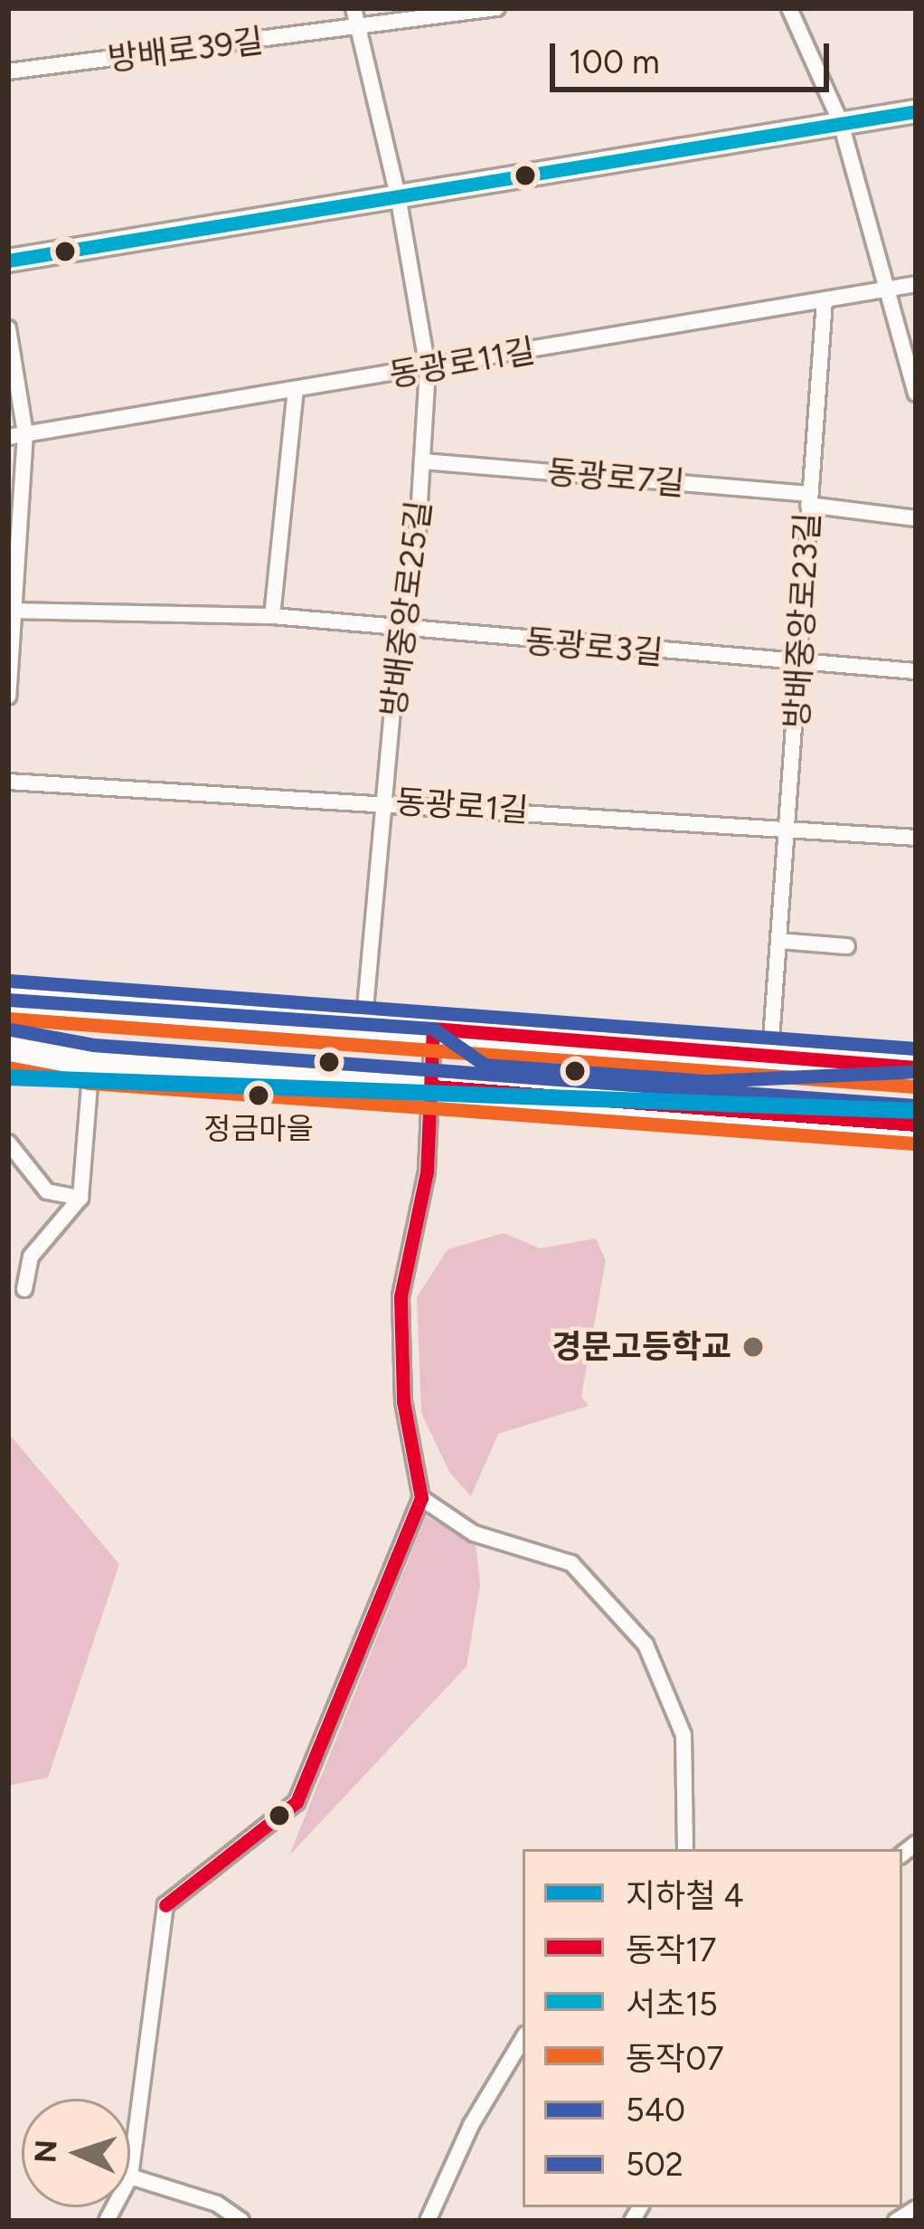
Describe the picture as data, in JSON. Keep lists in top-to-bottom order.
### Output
{
  "streets": {
    "street": [
      "방배로39길",
      "동광로11길",
      "동광로7길",
      "방배중앙로25길",
      "방배중앙로23길",
      "동광로3길",
      "동광로1길"
    ]
  },
  "crossings": [
    ["동광로11길", "방배중앙로25길"],
    ["동광로11길", "방배중앙로23길"],
    ["동광로7길", "방배중앙로25길"],
    ["동광로7길", "방배중앙로23길"],
    ["방배중앙로25길", "동광로3길"],
    ["방배중앙로25길", "동광로1길"],
    ["방배중앙로23길", "동광로3길"],
    ["방배중앙로23길", "동광로1길"]
  ],
  "places": ["정금마을", "경문고등학교"],
  "lines": [
    "transit line 서초15",
    "transit line 540",
    "transit line 502",
    "transit line 동작07",
    "transit line 동작17",
    "metro line 4"
  ],
  "legend": [
    "지하철 4",
    "동작17",
    "서초15",
    "동작07",
    "540",
    "502"
  ],
  "scale_bar": "100 m",
  "north": "left"
}
